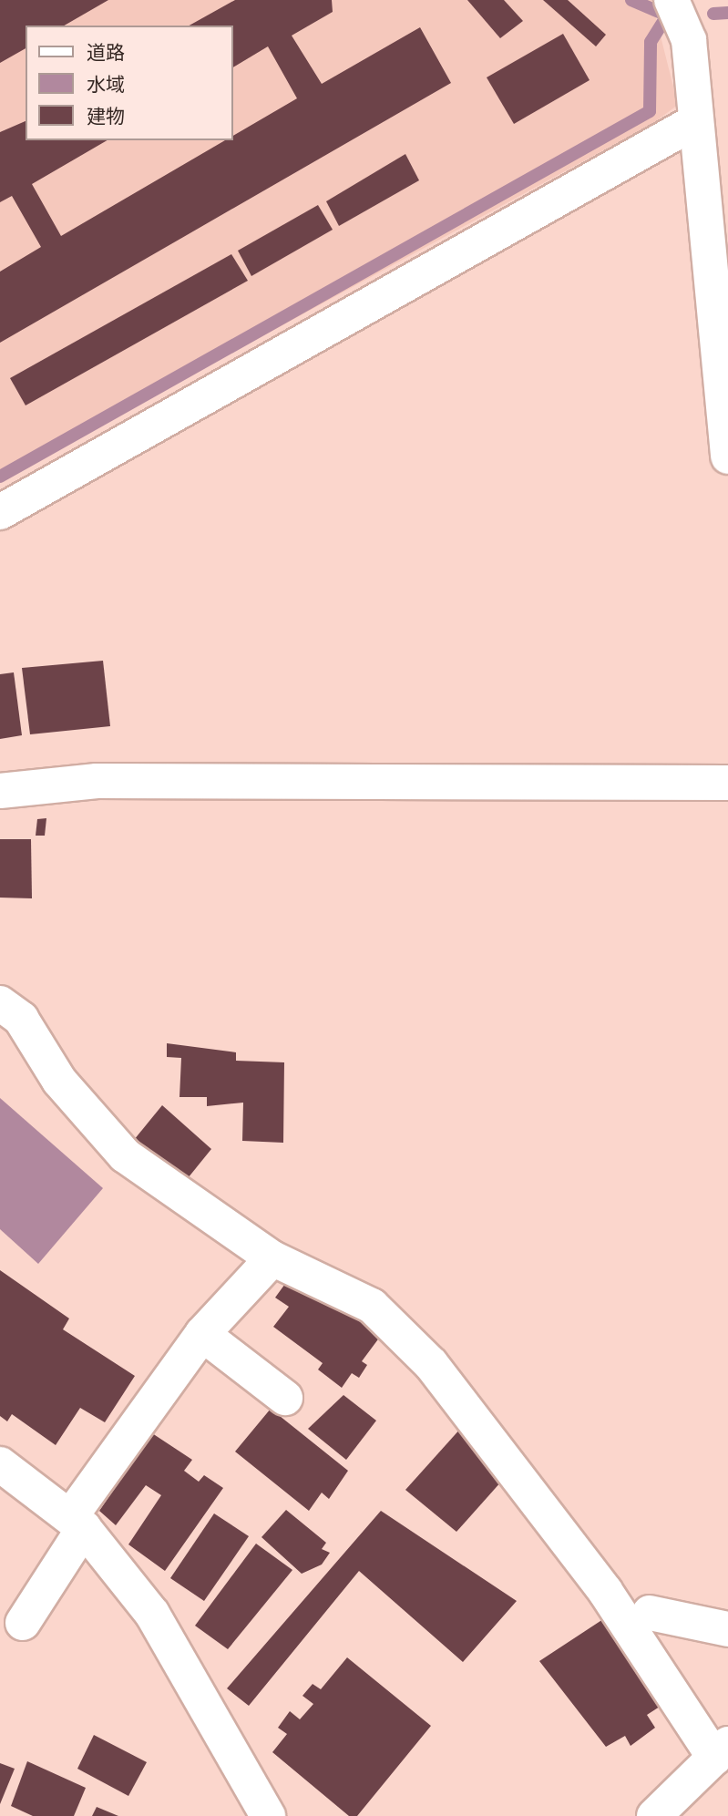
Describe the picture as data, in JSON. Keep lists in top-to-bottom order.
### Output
{
  "legend": ["道路", "水域", "建物"]
}
